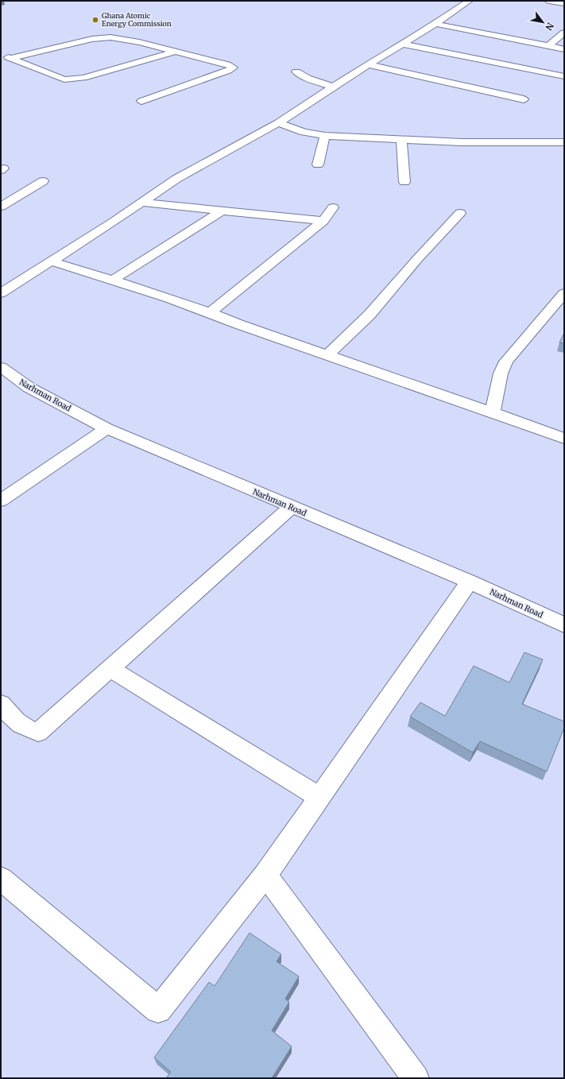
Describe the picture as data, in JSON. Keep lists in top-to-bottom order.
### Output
{
  "streets": {
    "street": ["Narhman Road"]
  },
  "places": ["Ghana Atomic Energy Commission"],
  "north": "bottom right"
}
